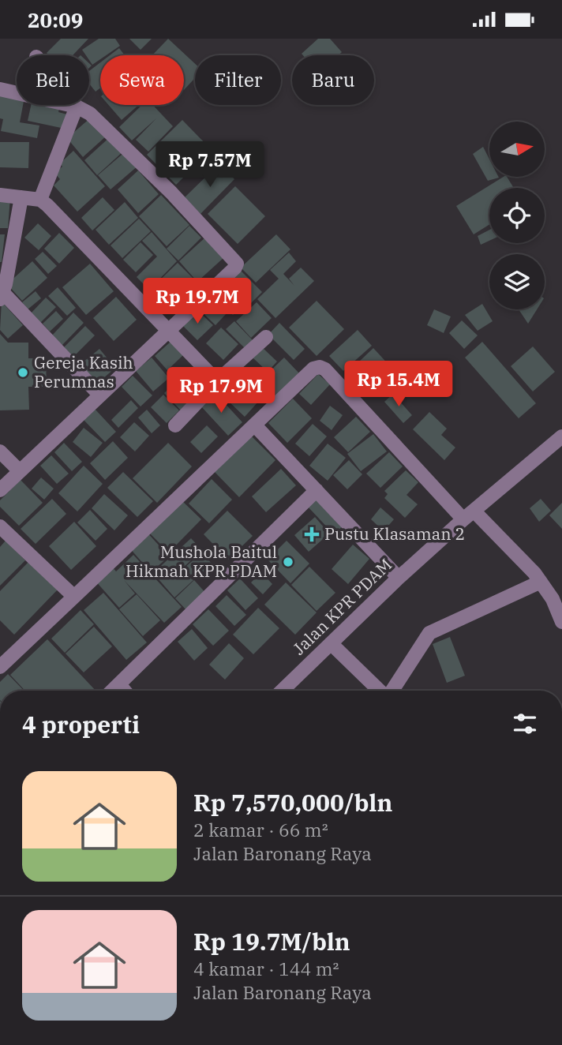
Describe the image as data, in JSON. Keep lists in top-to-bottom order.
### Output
{
  "streets": {
    "street": ["Jalan KPR PDAM"]
  },
  "places": {
    "other": ["Gereja Kasih Perumnas", "Mushola Baitul Hikmah KPR PDAM"],
    "health": ["Pustu Klasaman 2"]
  },
  "north": "right",
  "page": {
    "status": "20:09",
    "chip": [
      "Beli",
      "Sewa",
      "Filter",
      "Baru"
    ],
    "price": [
      "Rp 7.57M",
      "Rp 19.7M",
      "Rp 15.4M",
      "Rp 17.9M"
    ],
    "heading": "4 properti",
    "list": [
      {
        "name": "Rp 7,570,000/bln",
        "note": "2 kamar · 66 m² · Jalan Baronang Raya"
      },
      {
        "name": "Rp 19.7M/bln",
        "note": "4 kamar · 144 m² · Jalan Baronang Raya"
      }
    ]
  }
}
